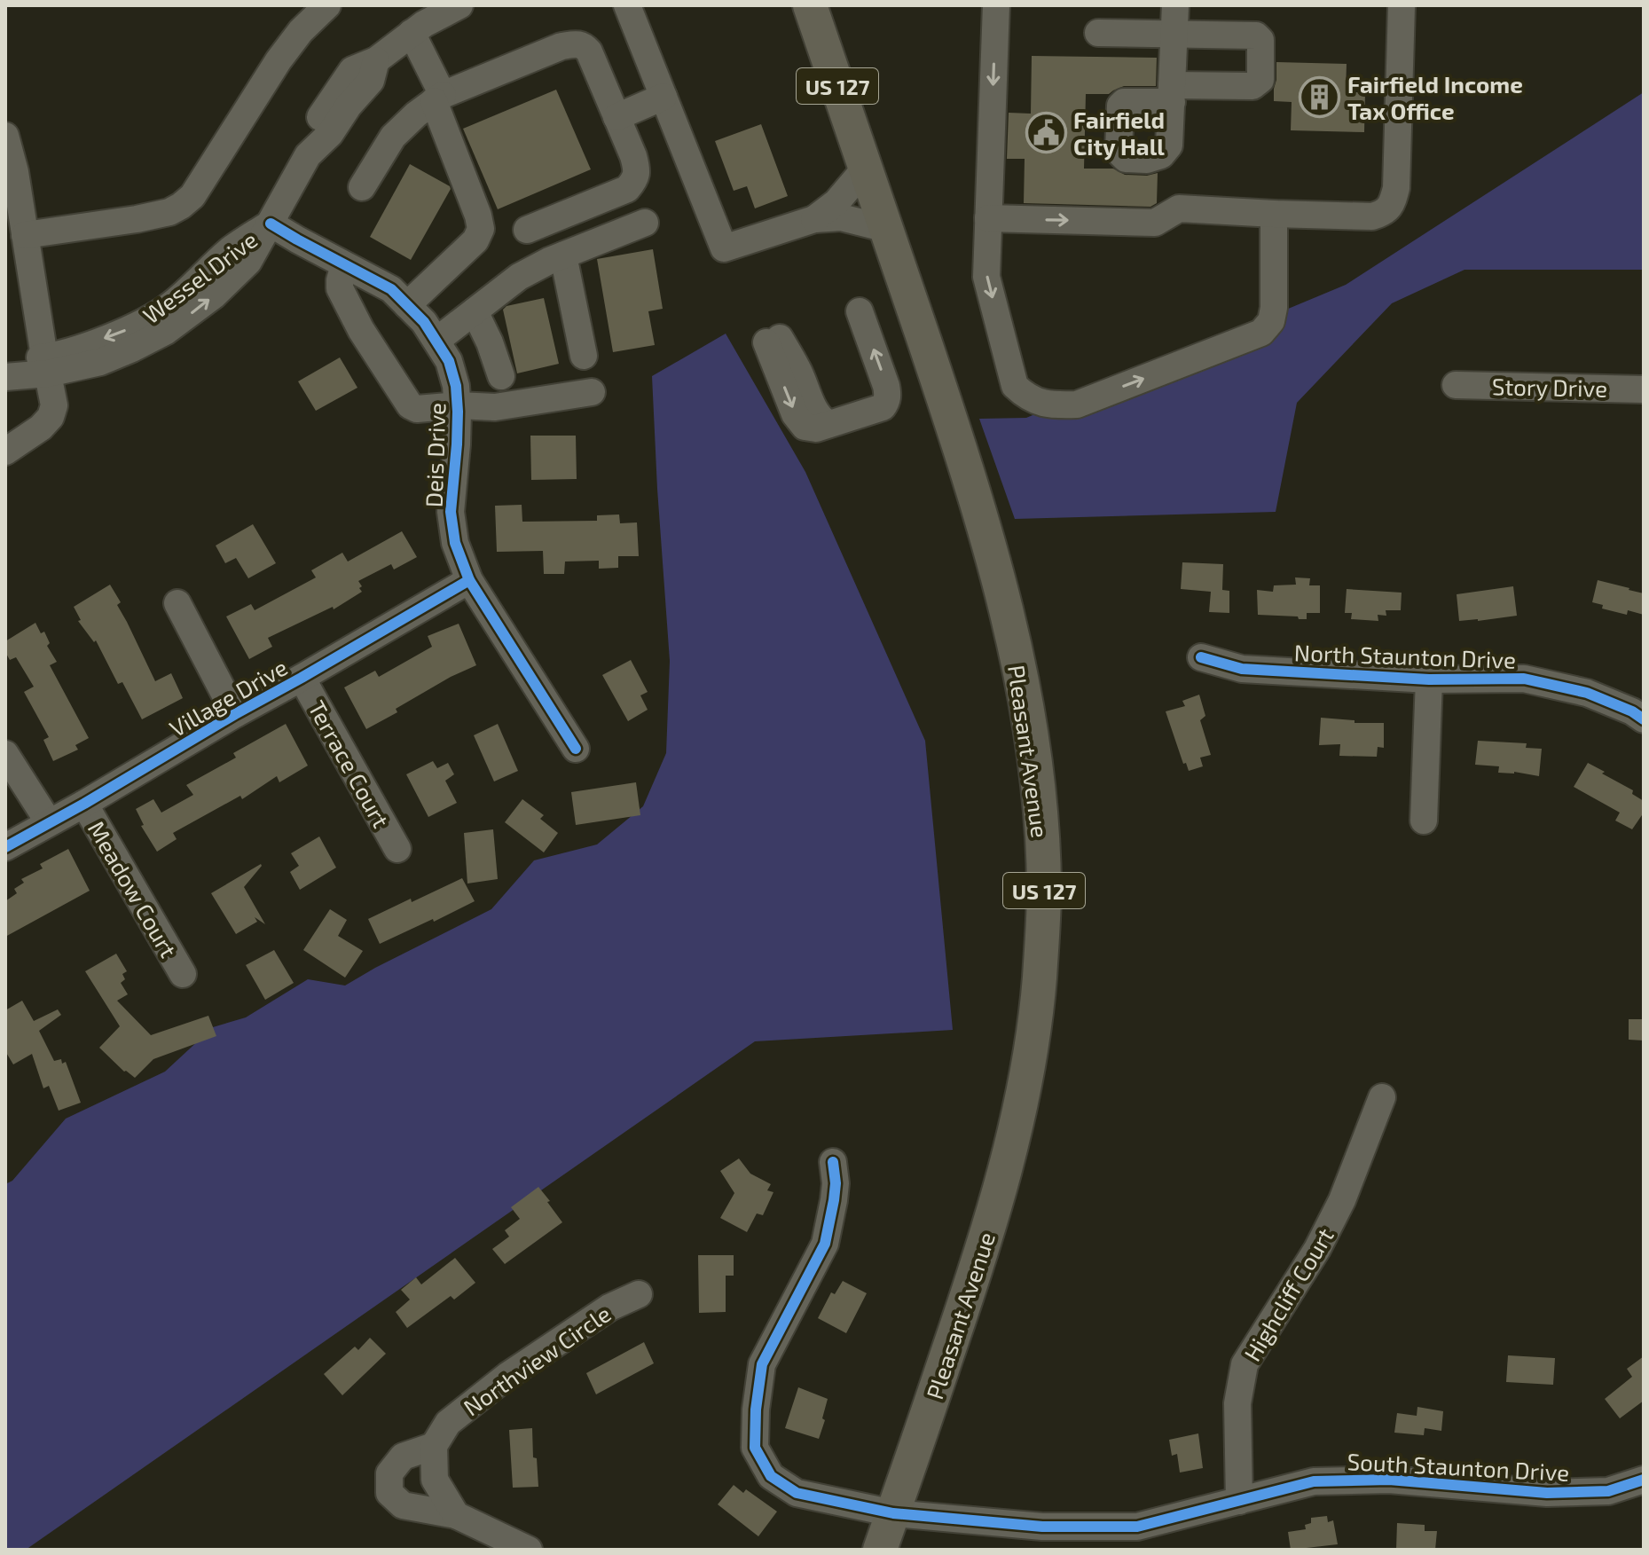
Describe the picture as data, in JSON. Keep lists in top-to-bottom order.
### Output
{
  "streets": {
    "main road": ["US 127", "Pleasant Avenue"],
    "street": [
      "Wessel Drive",
      "Story Drive",
      "Deis Drive",
      "North Staunton Drive",
      "Village Drive",
      "Terrace Court",
      "Meadow Court",
      "Highcliff Court",
      "Northview Circle",
      "South Staunton Drive"
    ]
  },
  "crossings": [
    ["Wessel Drive", "Deis Drive"],
    ["Deis Drive", "Village Drive"],
    ["Village Drive", "Terrace Court"],
    ["Village Drive", "Meadow Court"],
    ["Pleasant Avenue", "South Staunton Drive"],
    ["Highcliff Court", "South Staunton Drive"]
  ],
  "places": {
    "building": ["Fairfield Income Tax Office"],
    "public building": ["Fairfield City Hall"]
  }
}
